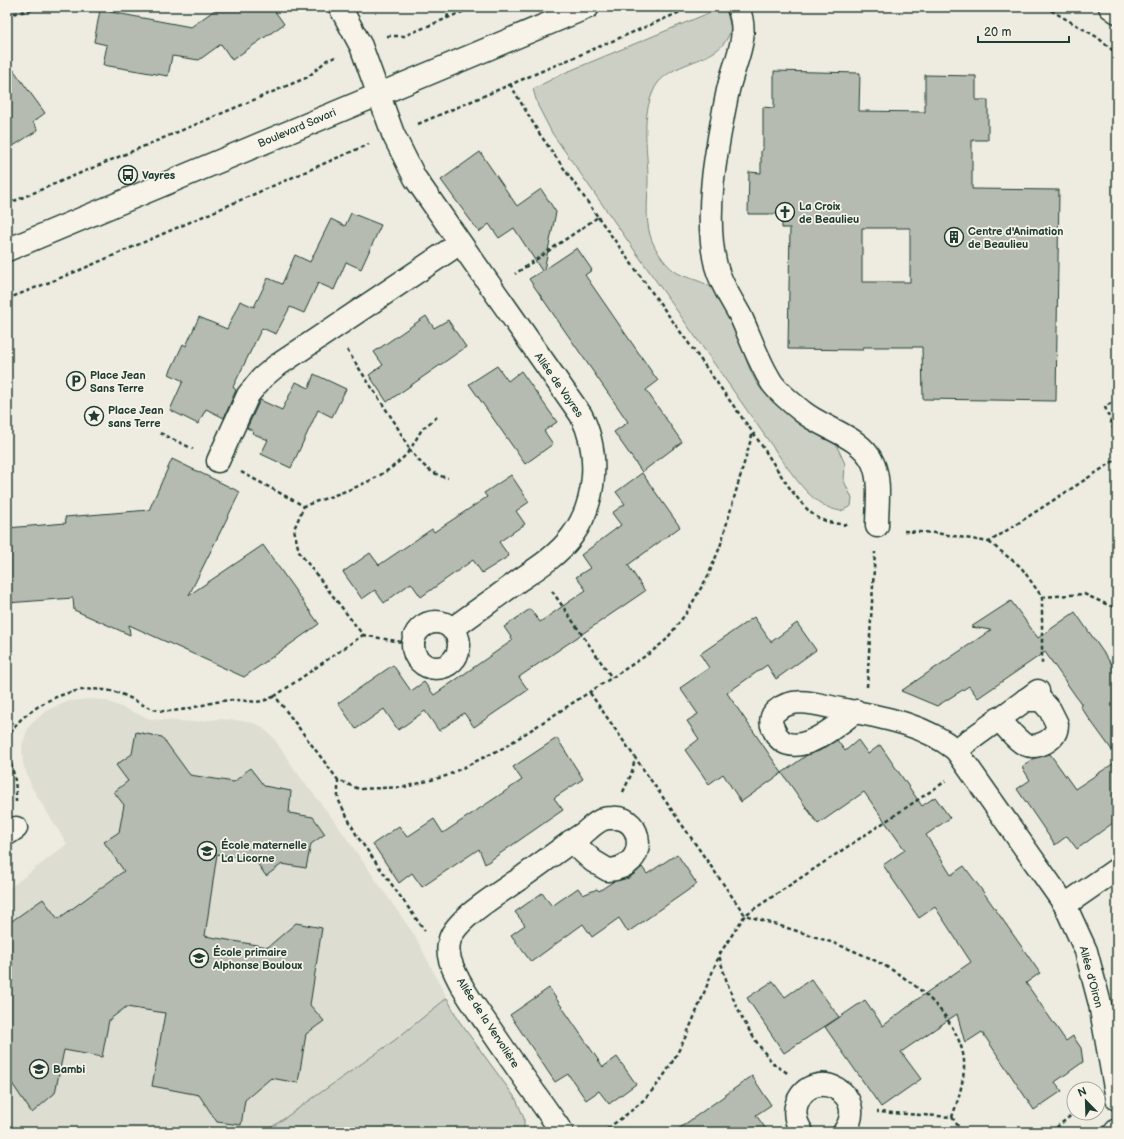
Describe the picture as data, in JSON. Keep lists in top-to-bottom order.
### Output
{
  "streets": {
    "street": [
      "Boulevard Savari",
      "Allée de Vayres",
      "Allée d'Oiron",
      "Allée de la Vervolière"
    ]
  },
  "crossings": [
    ["Boulevard Savari", "Allée de Vayres"]
  ],
  "places": {
    "bus stop": ["Vayres"],
    "church": ["La Croix de Beaulieu"],
    "building": ["Centre d'Animation de Beaulieu"],
    "parking": ["Place Jean Sans Terre"],
    "place": ["Place Jean sans Terre"],
    "school or university": ["École maternelle La Licorne", "École primaire Alphonse Bouloux", "Bambi"]
  },
  "scale_bar": "20 m",
  "north": "top left"
}
